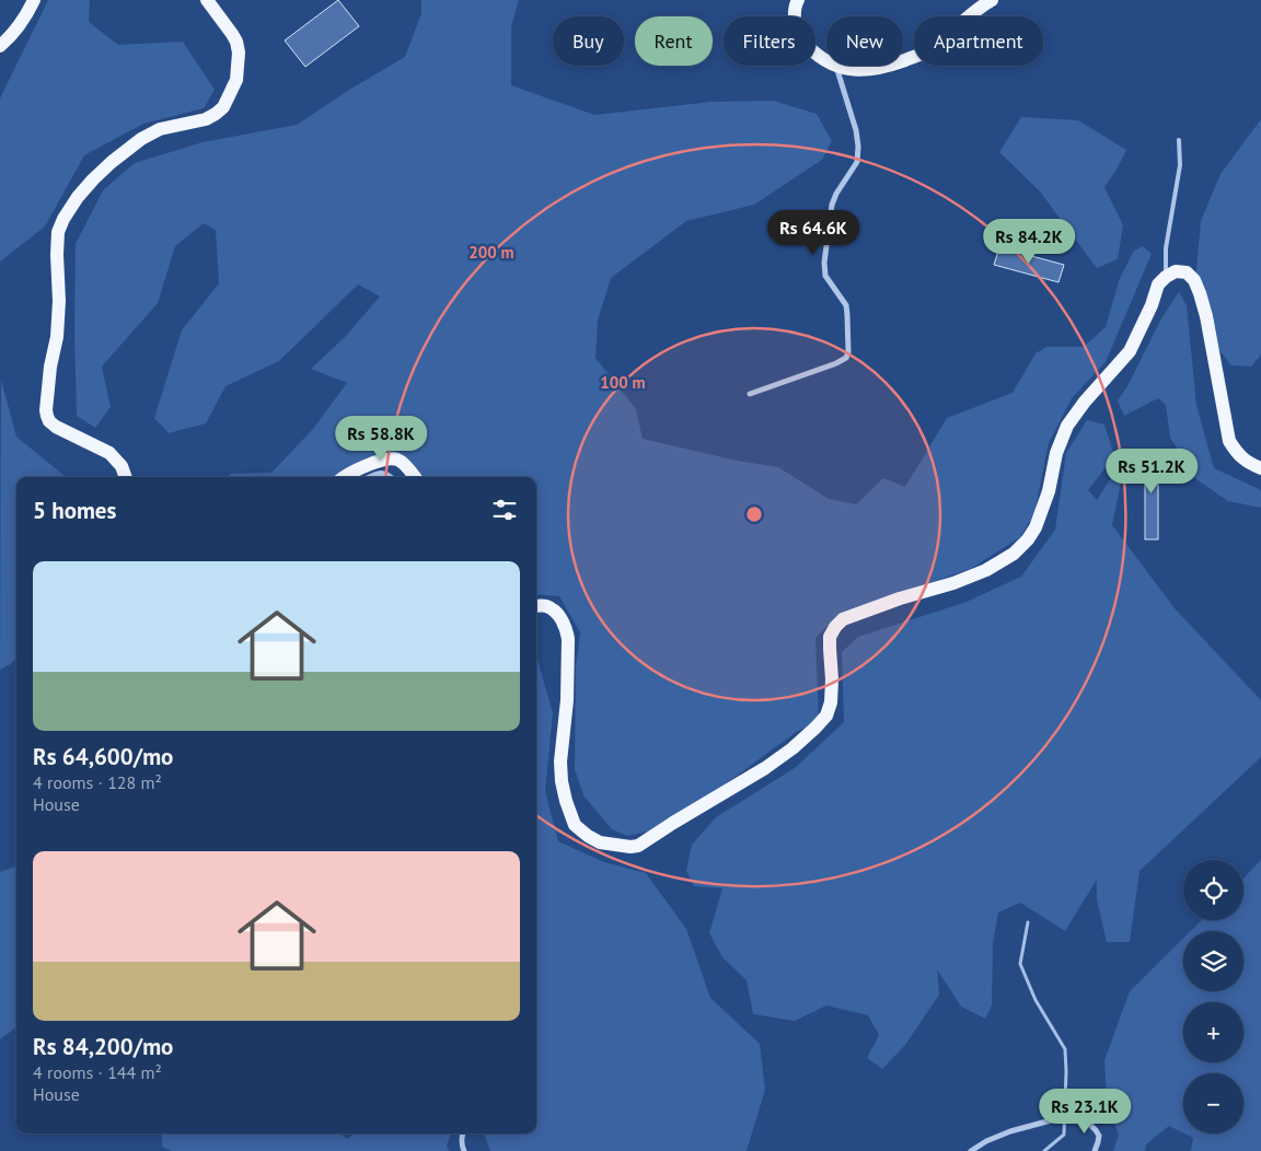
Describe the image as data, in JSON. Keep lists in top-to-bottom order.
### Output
{
  "page": {
    "chip": [
      "Buy",
      "Rent",
      "Filters",
      "New",
      "Apartment"
    ],
    "price": [
      "Rs 64.6K",
      "Rs 84.2K",
      "Rs 58.8K",
      "Rs 51.2K",
      "Rs 23.1K"
    ],
    "heading": "5 homes",
    "list": [
      {
        "name": "Rs 64,600/mo",
        "note": "4 rooms · 128 m² · House"
      },
      {
        "name": "Rs 84,200/mo",
        "note": "4 rooms · 144 m² · House"
      }
    ],
    "map_buttons": ["+", "−"]
  },
  "rings": ["200 m", "100 m"]
}
